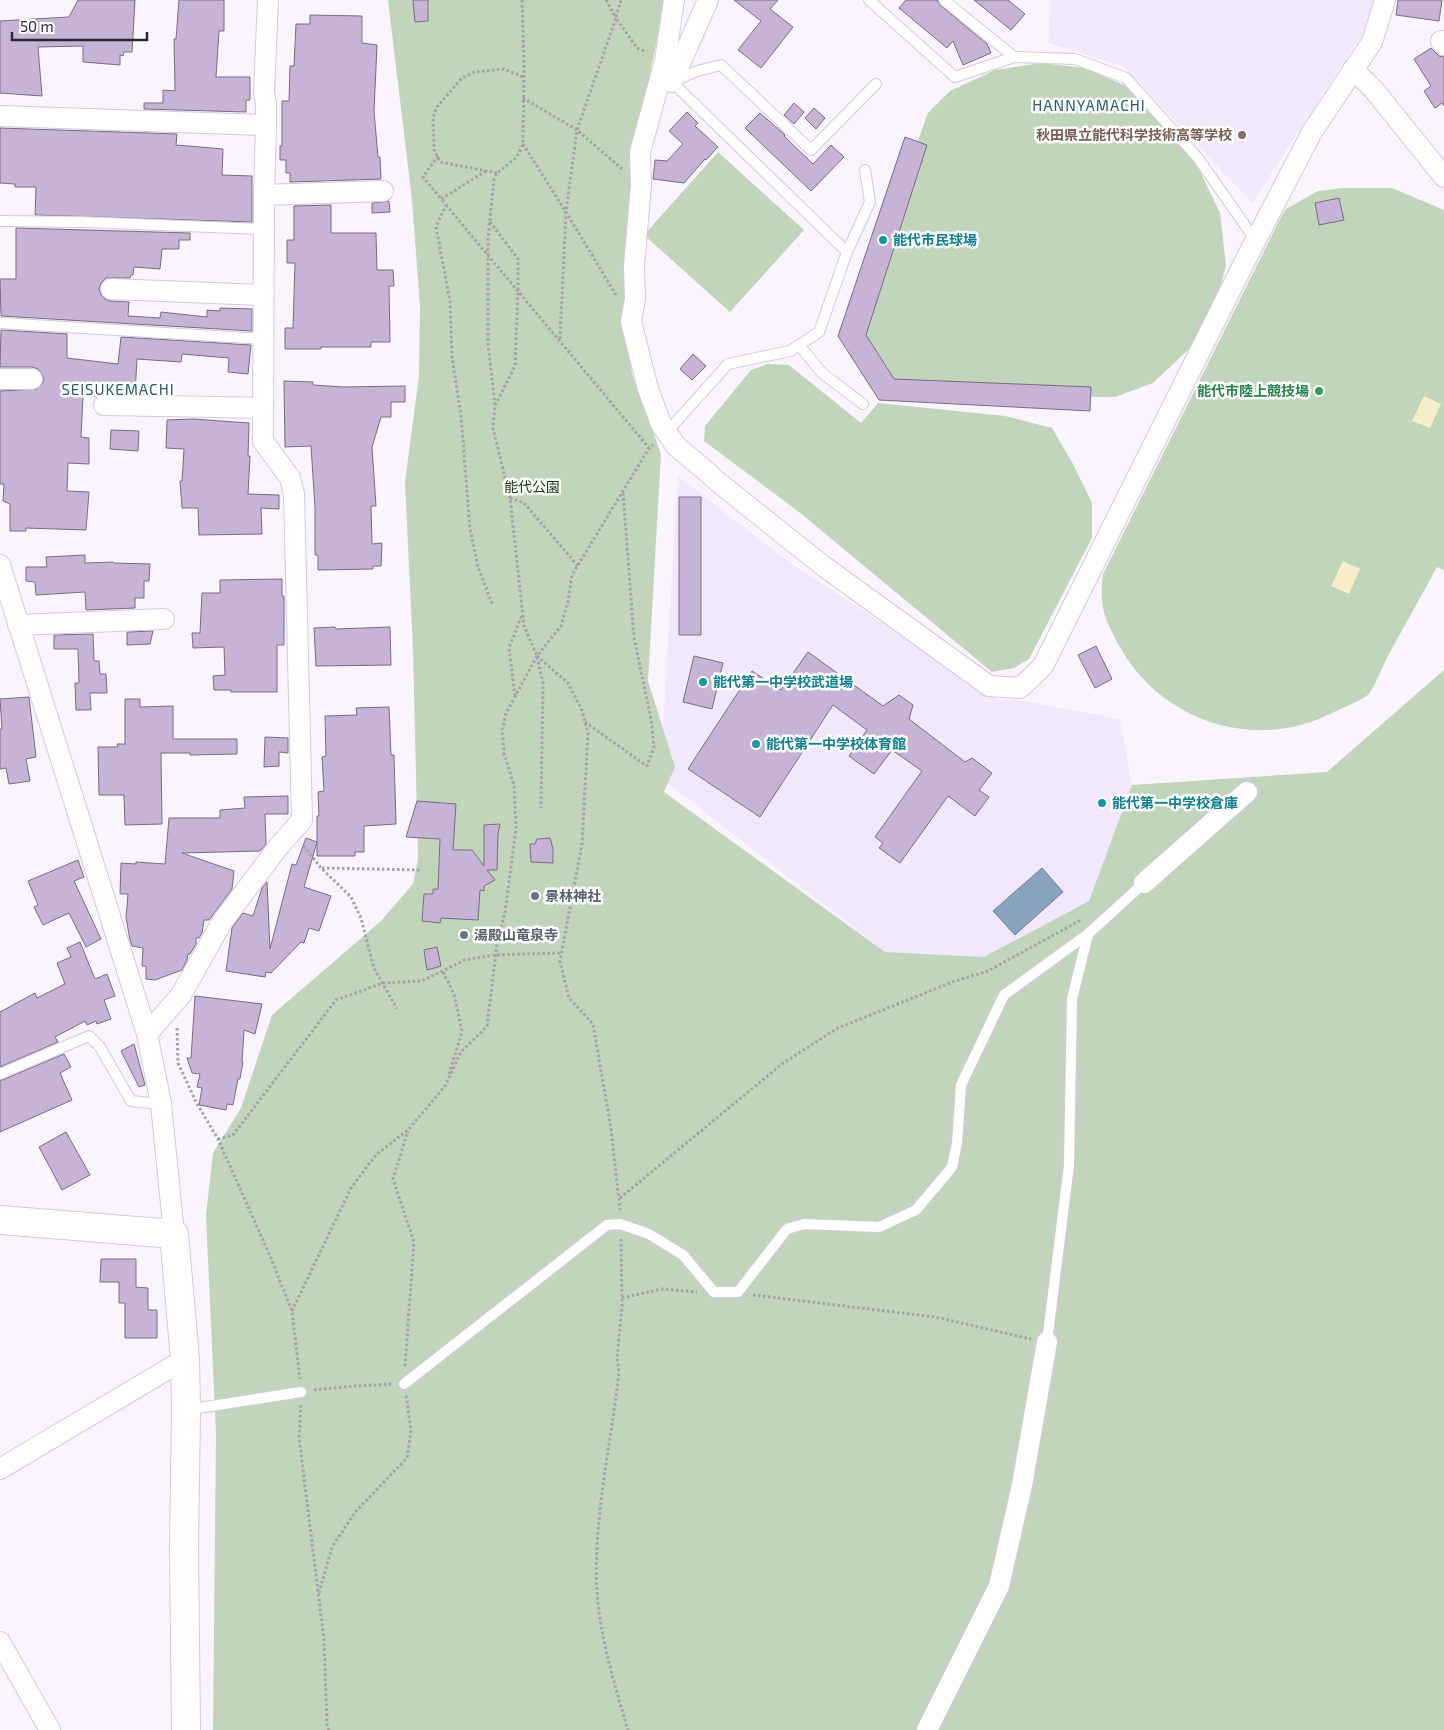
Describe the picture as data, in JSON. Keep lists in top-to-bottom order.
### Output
{
  "districts": ["HANNYAMACHI", "SEISUKEMACHI"],
  "parks": ["能代公園"],
  "places": [
    "秋田県立能代科学技術高等学校",
    "能代市民球場",
    "能代市陸上競技場",
    "能代第一中学校武道場",
    "能代第一中学校体育館",
    "能代第一中学校倉庫",
    "景林神社",
    "湯殿山竜泉寺"
  ],
  "scale_bar": "50 m"
}
